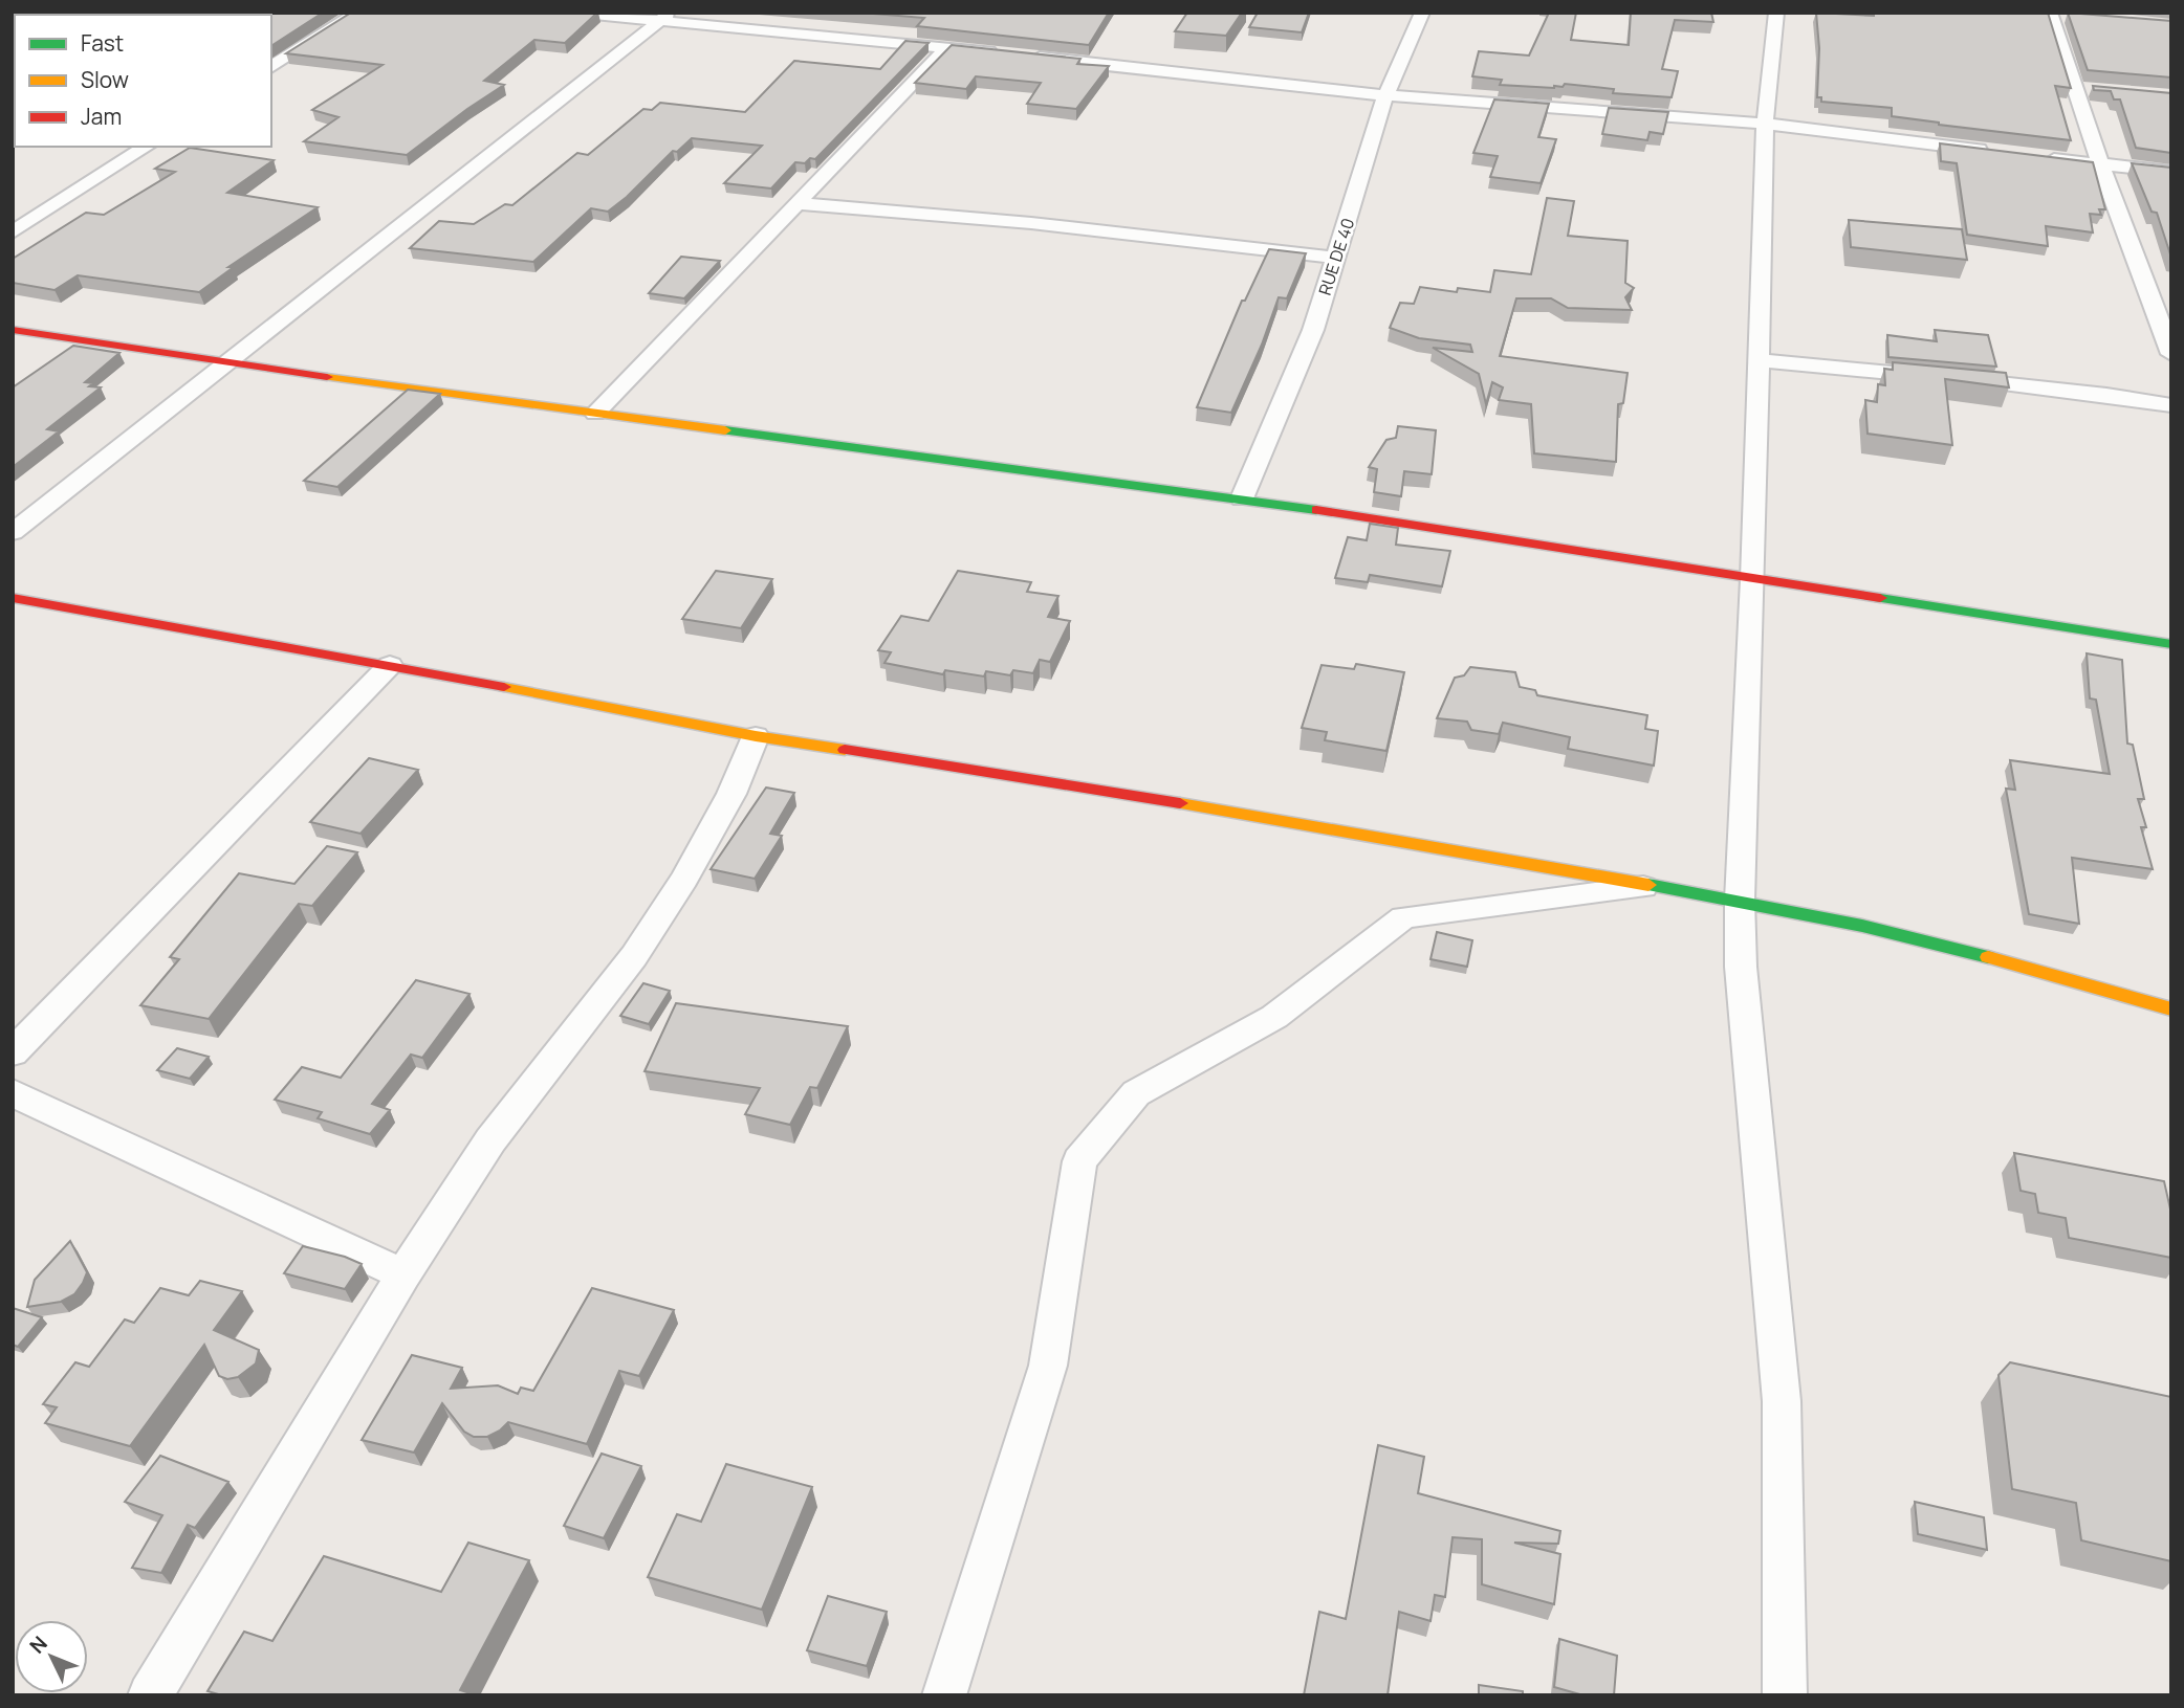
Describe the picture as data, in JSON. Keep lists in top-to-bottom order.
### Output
{
  "streets": {
    "street": ["RUE DE 40"]
  },
  "legend": ["Fast", "Slow", "Jam"],
  "north": "top left"
}
